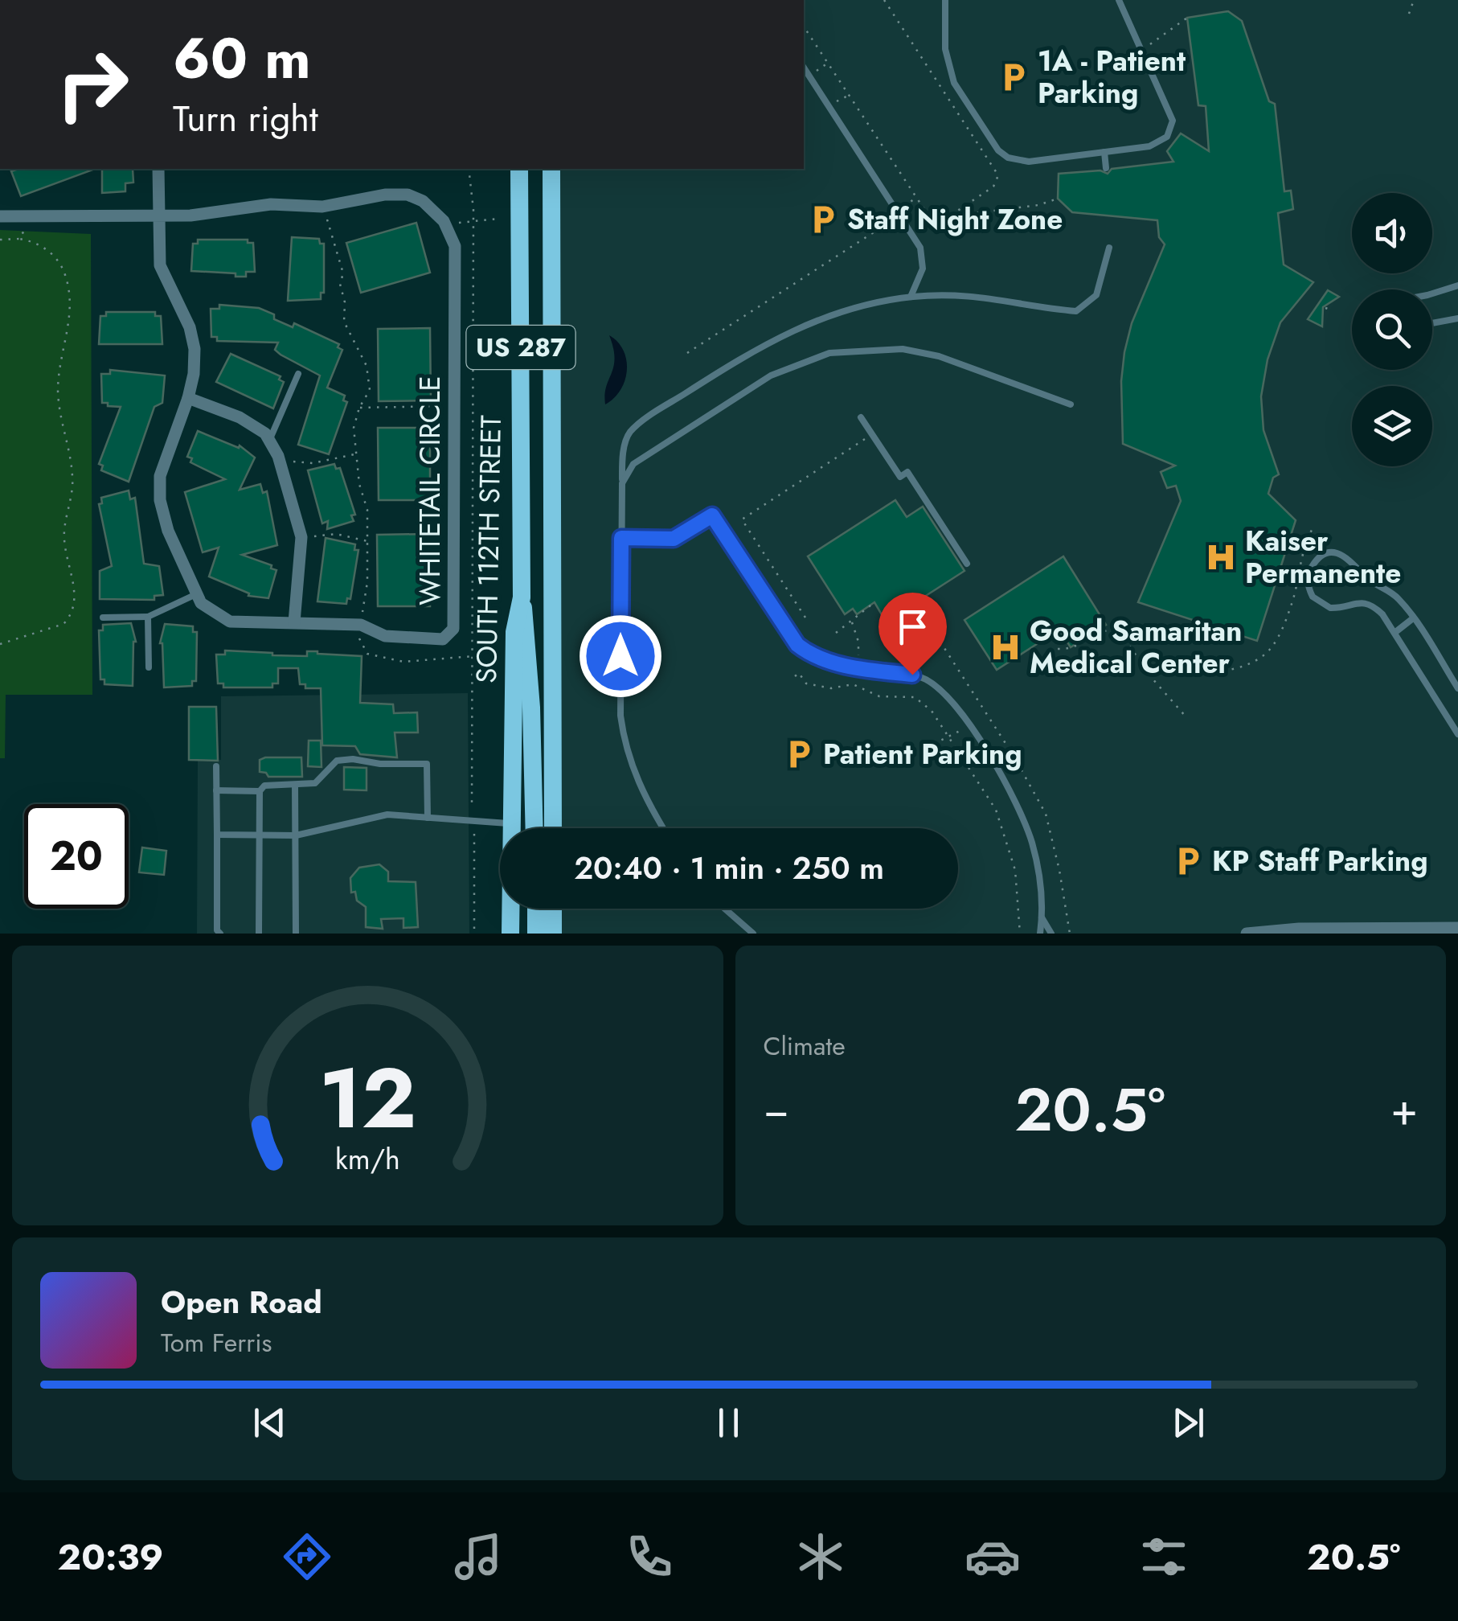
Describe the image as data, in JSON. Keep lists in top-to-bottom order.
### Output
{
  "streets": {
    "main road": ["US 287", "SOUTH 112TH STREET"],
    "street": ["WHITETAIL CIRCLE"]
  },
  "places": {
    "parking": [
      "1A - Patient Parking",
      "Staff Night Zone",
      "Patient Parking",
      "KP Staff Parking"
    ],
    "hospital": ["Kaiser Permanente", "Good Samaritan Medical Center"]
  },
  "page": {
    "turn": ["60 m", "Turn right"],
    "limit": "20",
    "trip": "20:40 · 1 min · 250 m",
    "tile": "Climate",
    "heat": ["−", "20.5°", "+"],
    "song": ["Open Road", "Tom Ferris"],
    "tabs": ["20:39", "20.5°"],
    "gauge": ["12", "km/h"]
  }
}
